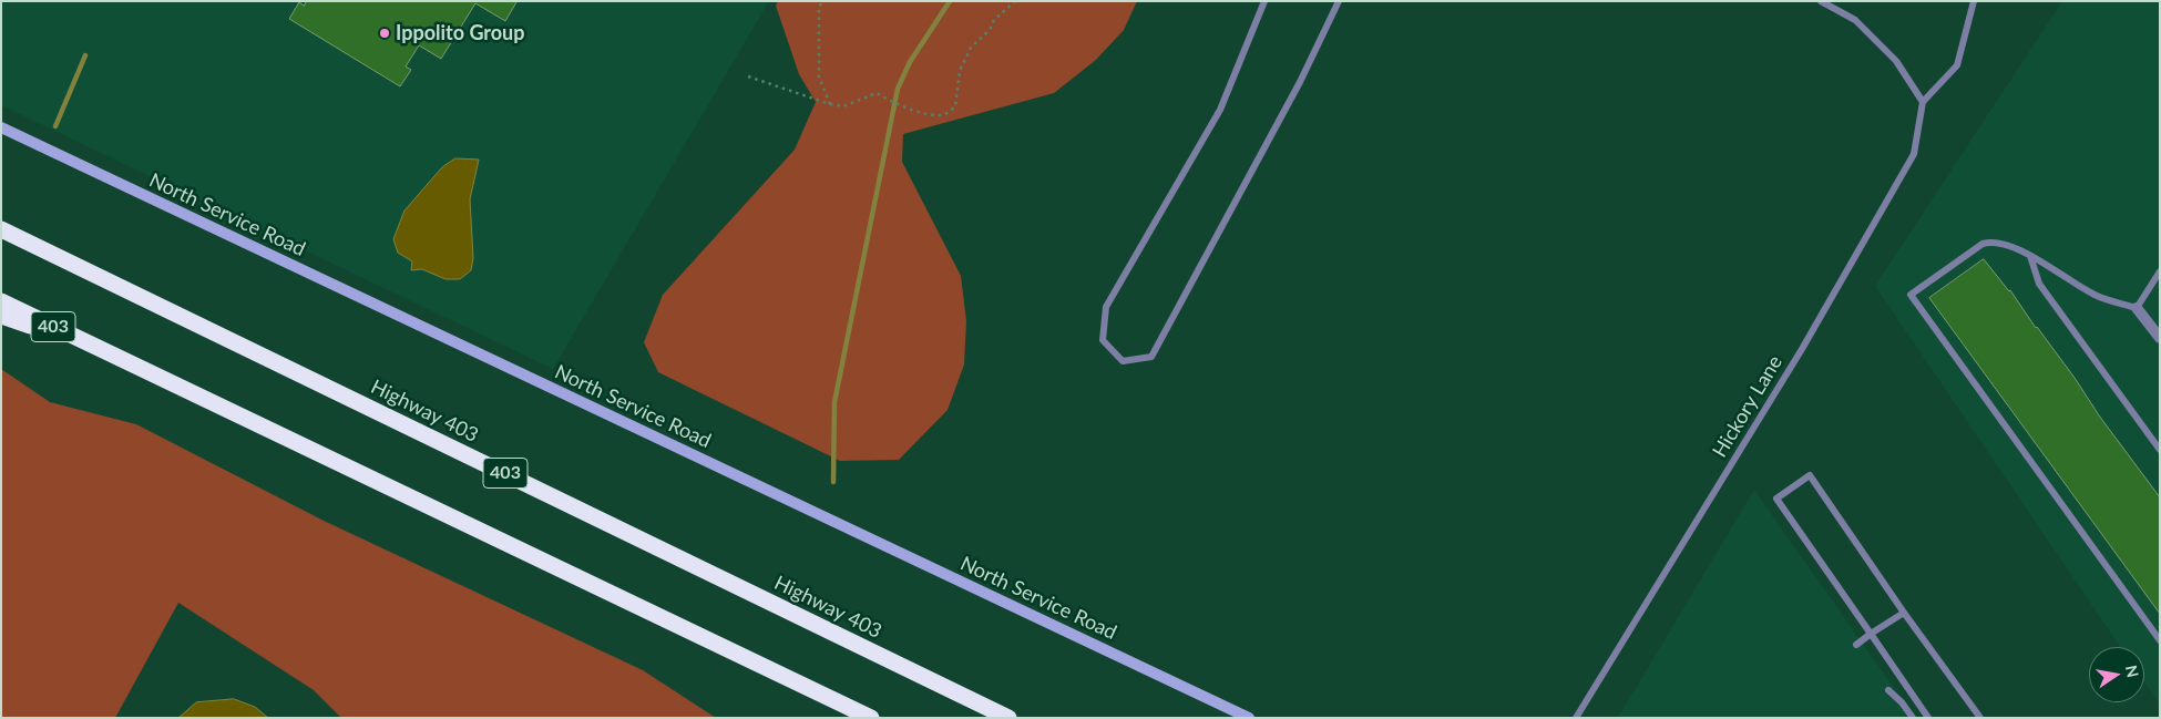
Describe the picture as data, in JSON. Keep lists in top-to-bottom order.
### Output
{
  "streets": {
    "highway": ["403", "Highway 403"],
    "street": ["North Service Road"],
    "lane": ["Hickory Lane"]
  },
  "places": ["Ippolito Group"],
  "north": "right"
}
